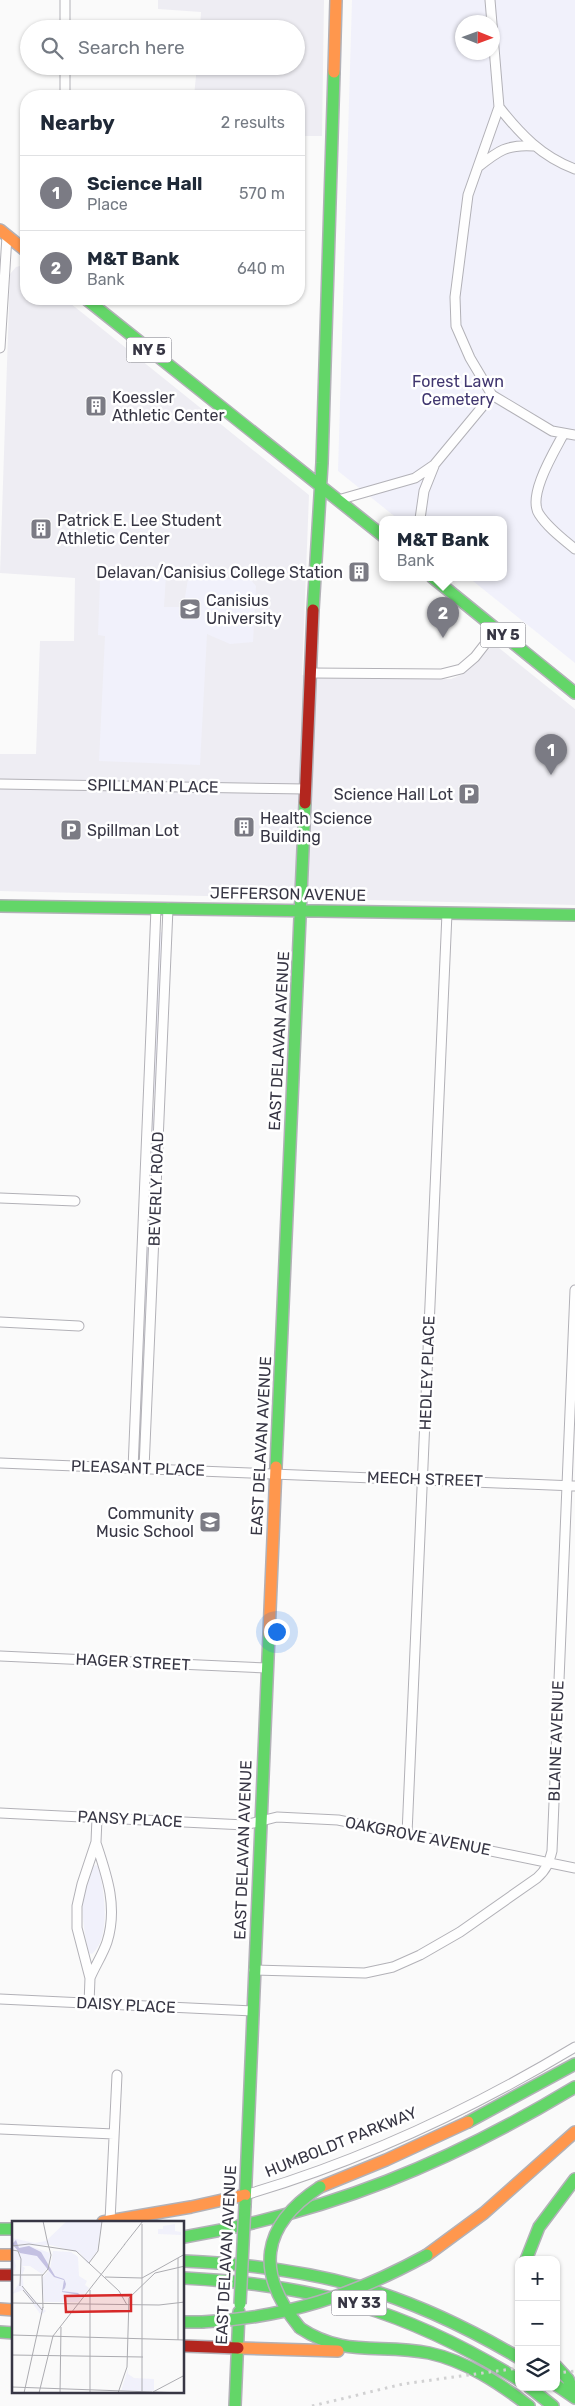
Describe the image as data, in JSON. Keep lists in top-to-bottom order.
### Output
{
  "streets": {
    "main road": [
      "NY 5",
      "JEFFERSON AVENUE",
      "EAST DELAVAN AVENUE",
      "HUMBOLDT PARKWAY",
      "NY 33"
    ],
    "street": [
      "SPILLMAN PLACE",
      "BEVERLY ROAD",
      "HEDLEY PLACE",
      "PLEASANT PLACE",
      "MEECH STREET",
      "HAGER STREET",
      "BLAINE AVENUE",
      "PANSY PLACE",
      "OAKGROVE AVENUE",
      "DAISY PLACE"
    ]
  },
  "crossings": [
    ["NY 5", "EAST DELAVAN AVENUE"],
    ["SPILLMAN PLACE", "EAST DELAVAN AVENUE"],
    ["JEFFERSON AVENUE", "EAST DELAVAN AVENUE"],
    ["JEFFERSON AVENUE", "BEVERLY ROAD"],
    ["JEFFERSON AVENUE", "HEDLEY PLACE"],
    ["EAST DELAVAN AVENUE", "PLEASANT PLACE"],
    ["EAST DELAVAN AVENUE", "MEECH STREET"],
    ["EAST DELAVAN AVENUE", "HAGER STREET"],
    ["EAST DELAVAN AVENUE", "PANSY PLACE"],
    ["EAST DELAVAN AVENUE", "OAKGROVE AVENUE"],
    ["EAST DELAVAN AVENUE", "DAISY PLACE"],
    ["EAST DELAVAN AVENUE", "HUMBOLDT PARKWAY"],
    ["BEVERLY ROAD", "PLEASANT PLACE"],
    ["HEDLEY PLACE", "MEECH STREET"],
    ["HEDLEY PLACE", "OAKGROVE AVENUE"],
    ["PLEASANT PLACE", "MEECH STREET"],
    ["MEECH STREET", "BLAINE AVENUE"],
    ["BLAINE AVENUE", "OAKGROVE AVENUE"],
    ["PANSY PLACE", "OAKGROVE AVENUE"]
  ],
  "parks": ["Forest Lawn Cemetery"],
  "places": {
    "building": [
      "Koessler Athletic Center",
      "Patrick E. Lee Student Athletic Center",
      "Delavan/Canisius College Station",
      "Health Science Building"
    ],
    "school or university": ["Canisius University", "Community Music School"],
    "parking": ["Science Hall Lot", "Spillman Lot"]
  },
  "north": "right",
  "page": {
    "search": "Search here",
    "heading": ["Nearby", "2 results"],
    "list": [
      {
        "mark": "1",
        "name": "Science Hall",
        "note": "Place",
        "value": "570 m"
      },
      {
        "mark": "2",
        "name": "M&T Bank",
        "note": "Bank",
        "value": "640 m"
      }
    ],
    "popup": ["M&T Bank", "Bank"],
    "pins": ["2", "1"],
    "map_buttons": ["+", "−"]
  }
}
